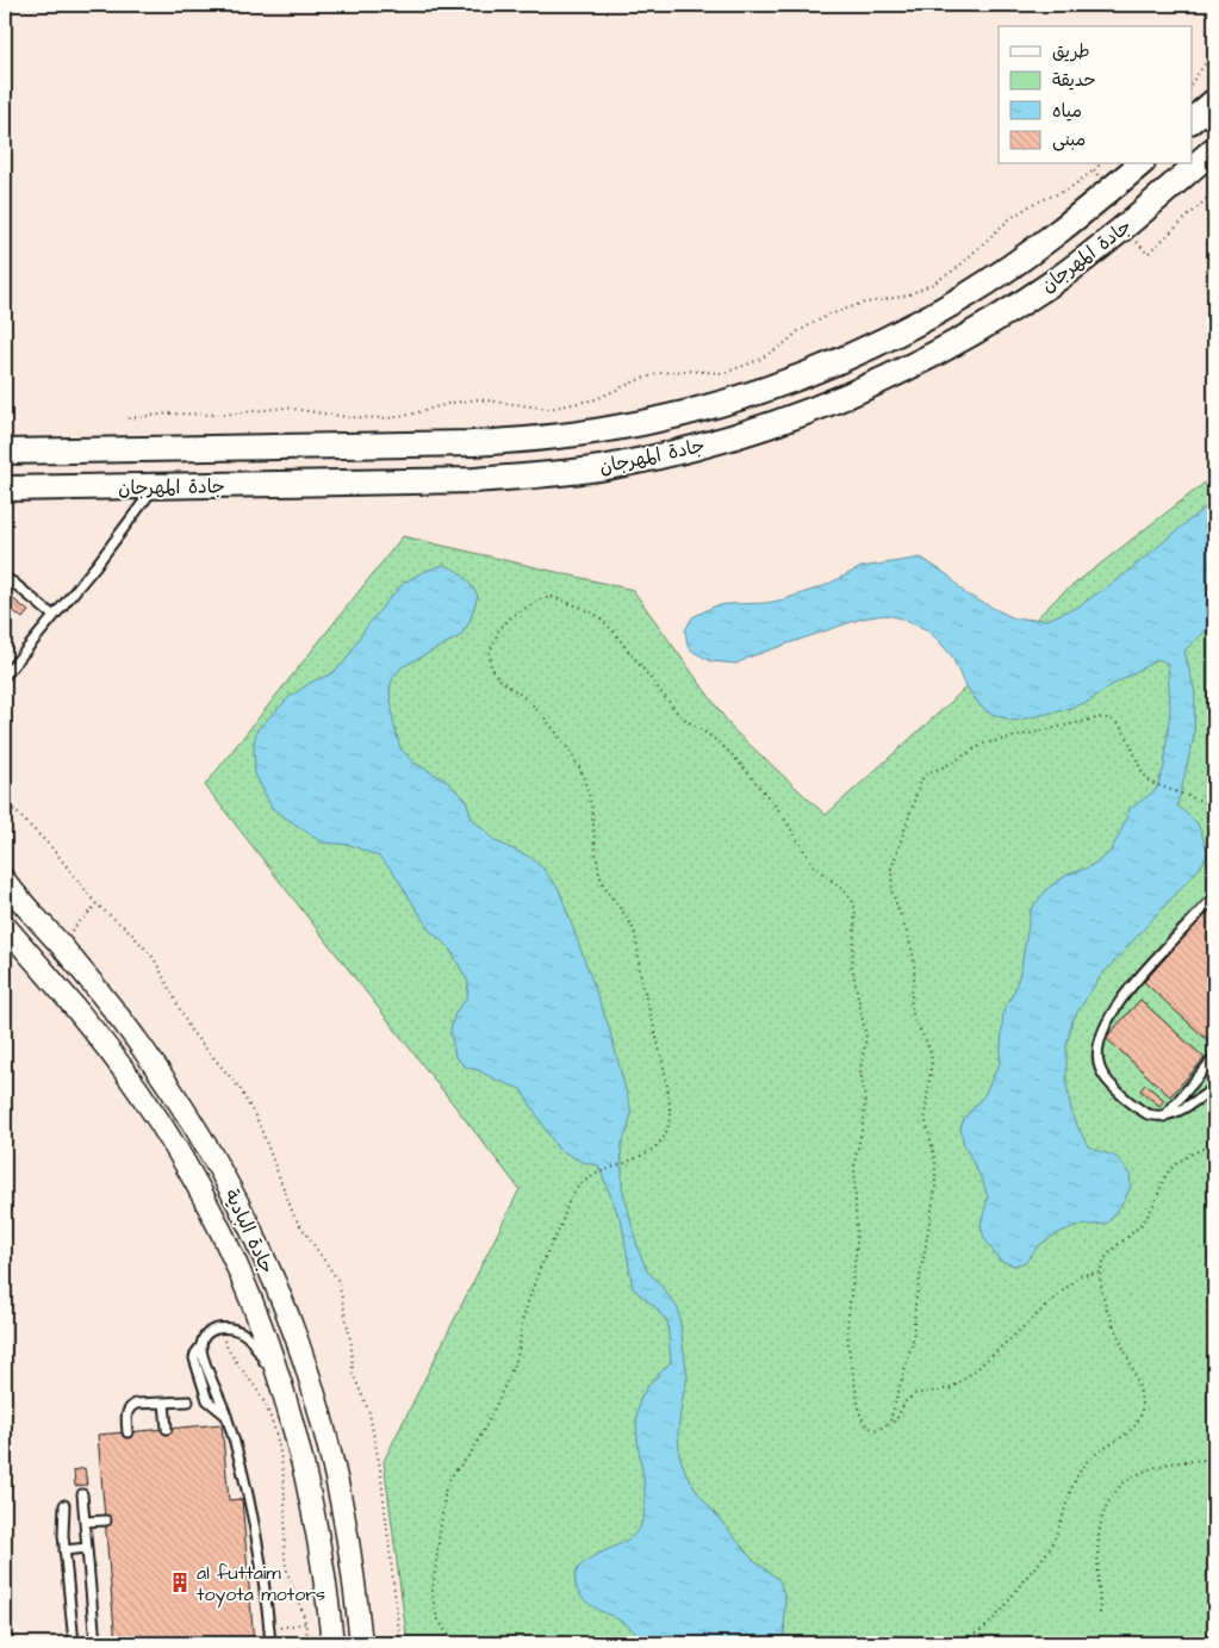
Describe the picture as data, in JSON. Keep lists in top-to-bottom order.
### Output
{
  "streets": {
    "main road": ["جادة المهرجان"],
    "street": ["جادة البادية"]
  },
  "places": {
    "building": ["al futtaim toyota motors"]
  },
  "legend": [
    "طريق",
    "حديقة",
    "مياه",
    "مبنى"
  ]
}
